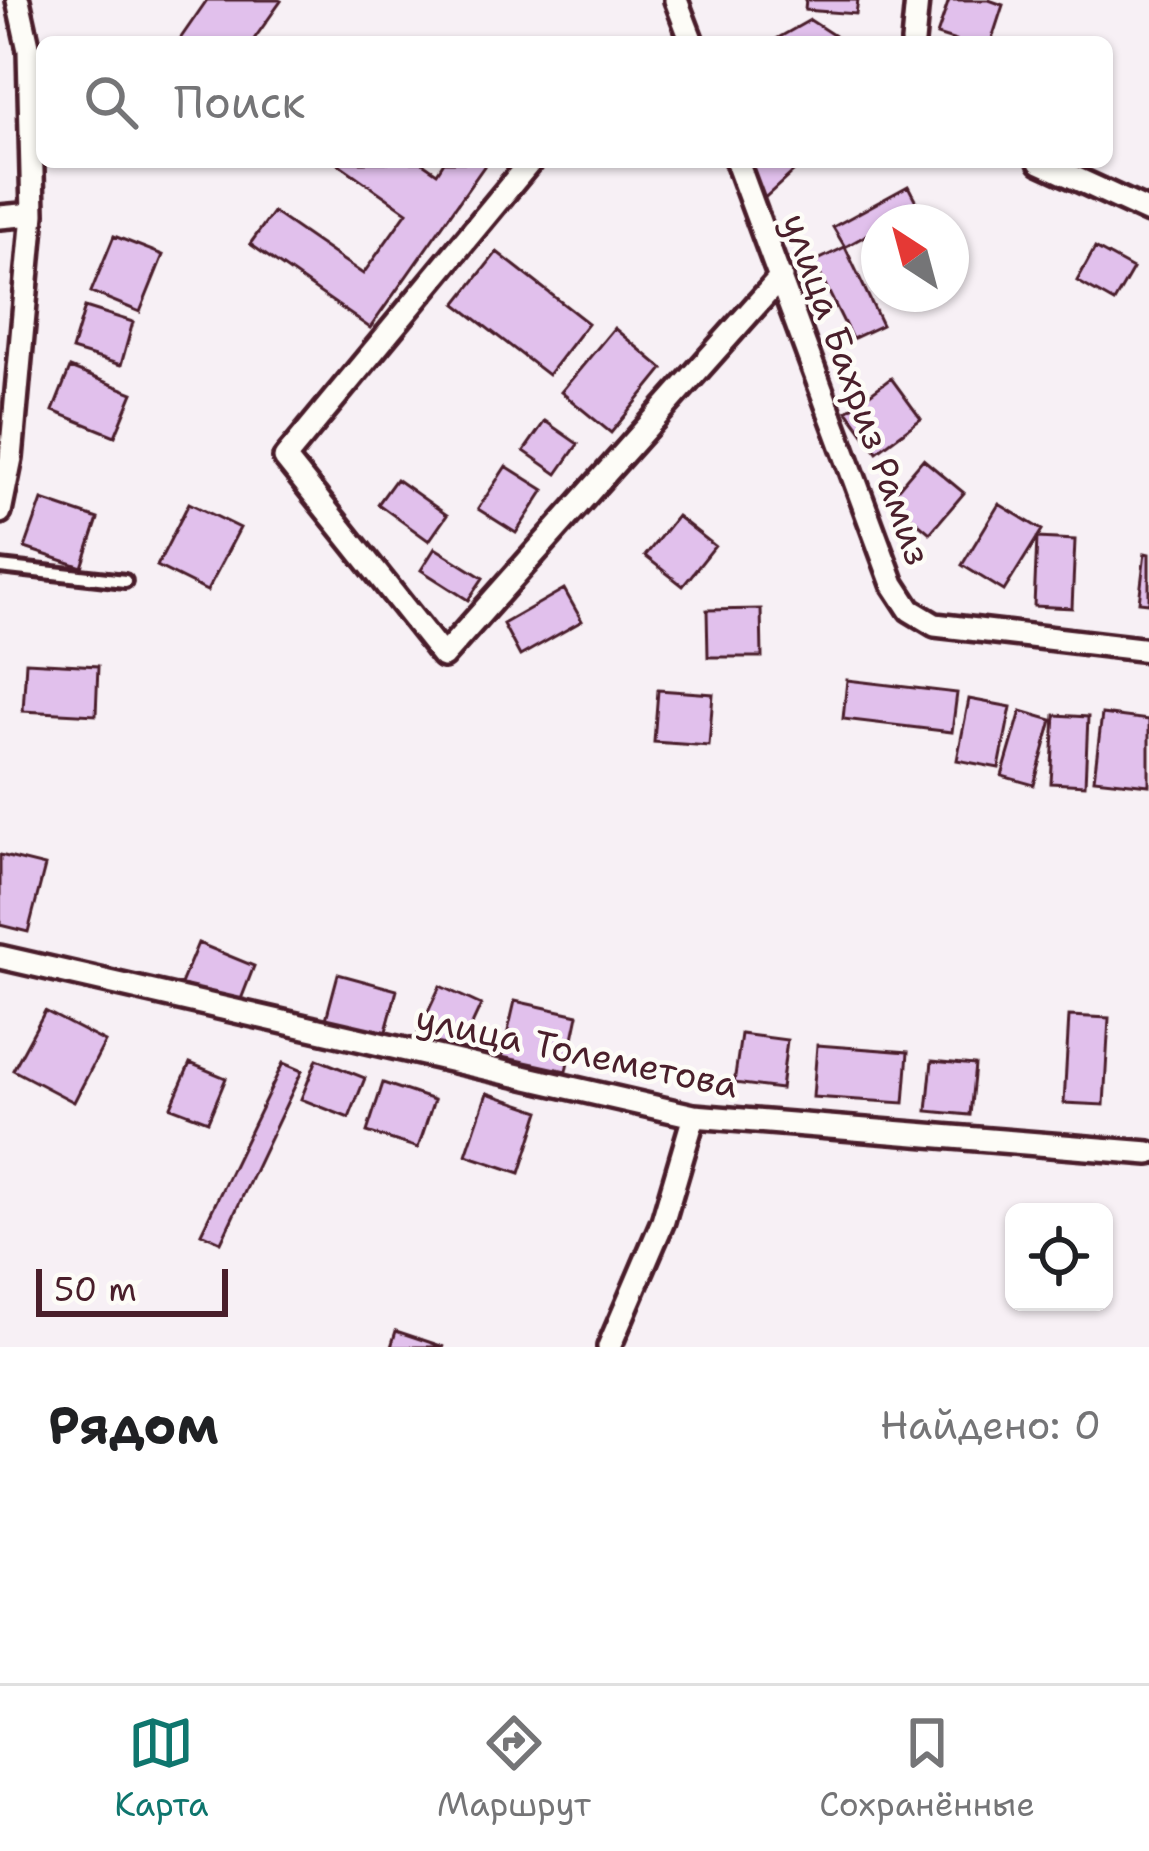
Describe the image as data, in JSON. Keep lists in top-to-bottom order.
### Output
{
  "streets": {
    "street": ["улица Бахриз Рамиз", "улица Толеметова"]
  },
  "scale_bar": "50 m",
  "north": "top left",
  "page": {
    "search": "Поиск",
    "scale": "50 m",
    "heading": ["Рядом", "Найдено: 0"],
    "nav": ["Карта", "Маршрут", "Сохранённые"]
  }
}
